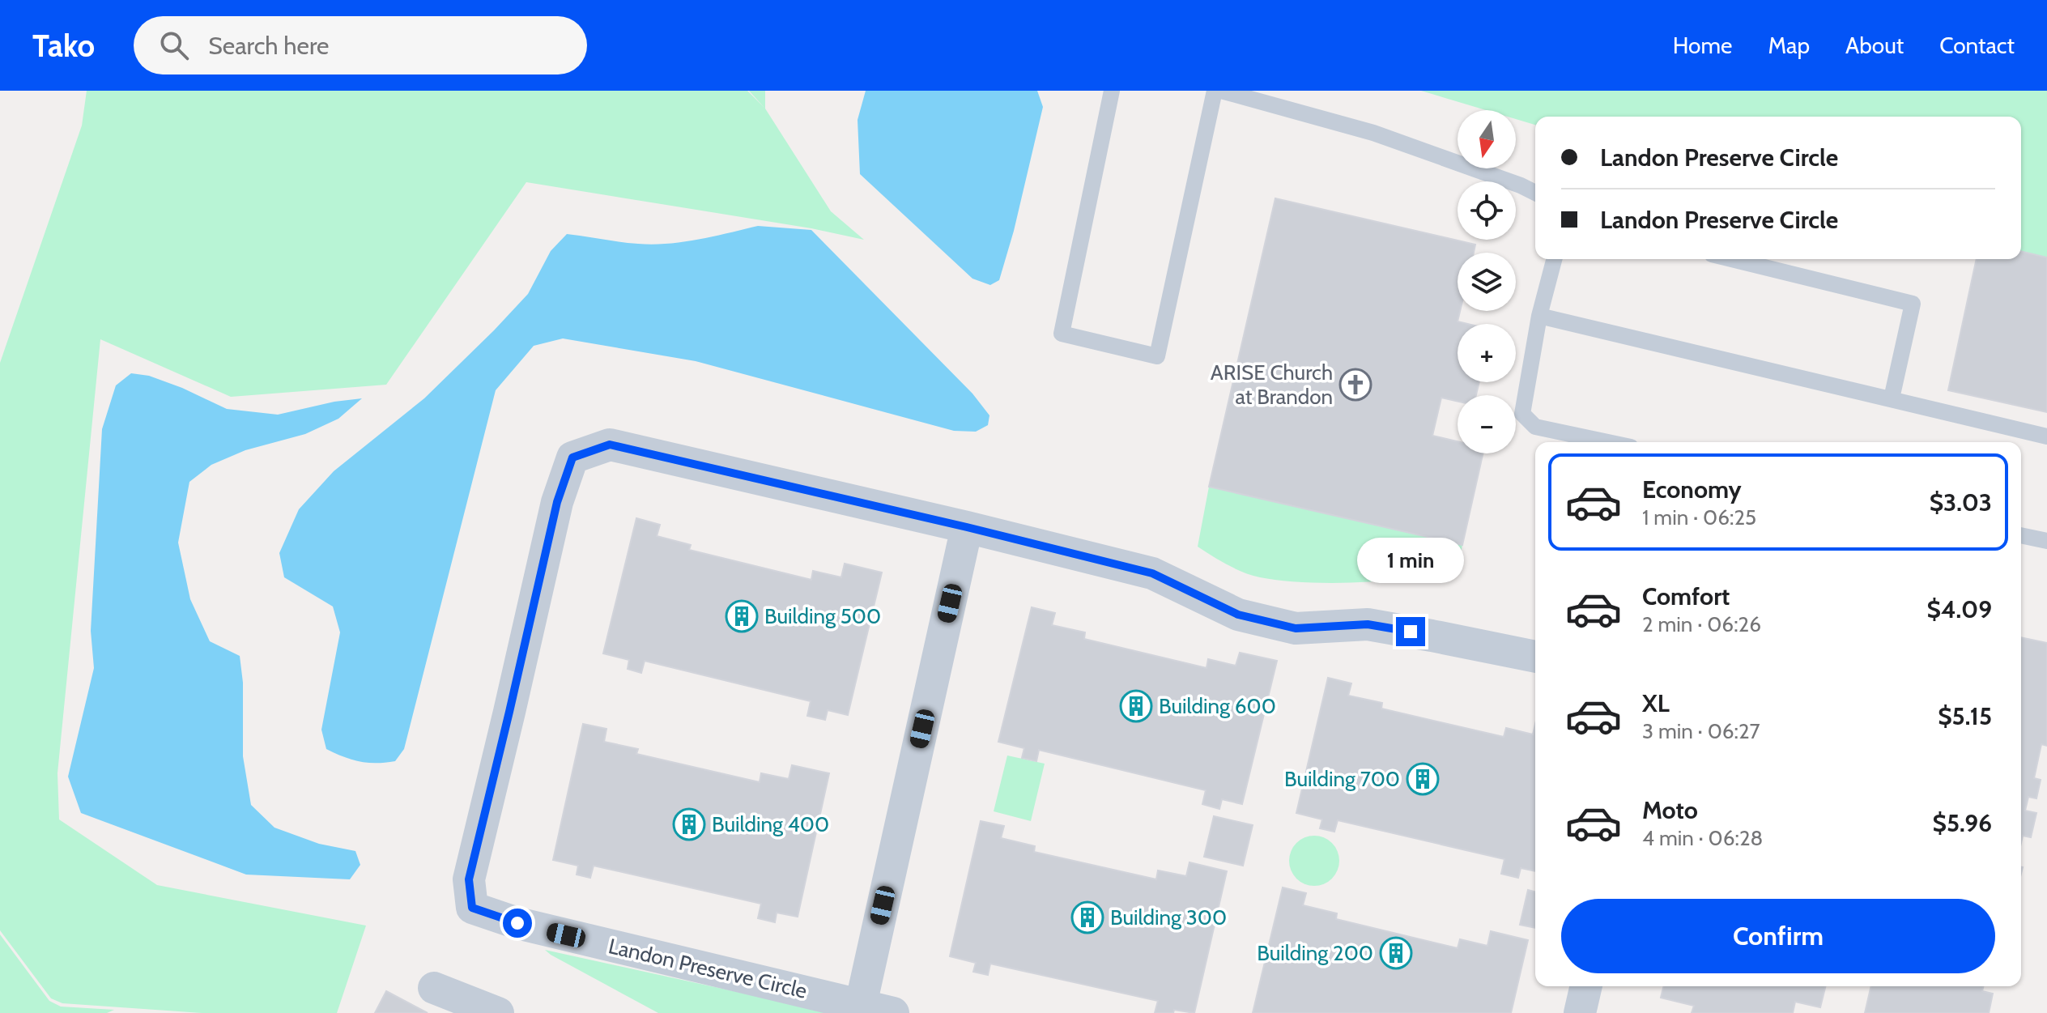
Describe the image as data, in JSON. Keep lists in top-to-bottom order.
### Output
{
  "streets": {
    "street": ["Landon Preserve Circle"]
  },
  "places": {
    "church": ["ARISE Church at Brandon"],
    "building": [
      "Building 500",
      "Building 600",
      "Building 700",
      "Building 400",
      "Building 300",
      "Building 200"
    ]
  },
  "north": "bottom",
  "page": {
    "header": "Tako",
    "search": "Search here",
    "nav": [
      "Home",
      "Map",
      "About",
      "Contact"
    ],
    "map_buttons": ["+", "−"],
    "banner": ["Landon Preserve Circle", "Landon Preserve Circle"],
    "list": [
      {
        "name": "Economy",
        "note": "1 min · 06:25",
        "value": "$3.03"
      },
      {
        "name": "Comfort",
        "note": "2 min · 06:26",
        "value": "$4.09"
      },
      {
        "name": "XL",
        "note": "3 min · 06:27",
        "value": "$5.15"
      },
      {
        "name": "Moto",
        "note": "4 min · 06:28",
        "value": "$5.96"
      }
    ],
    "bubble": "1 min",
    "buttons": "Confirm"
  }
}
